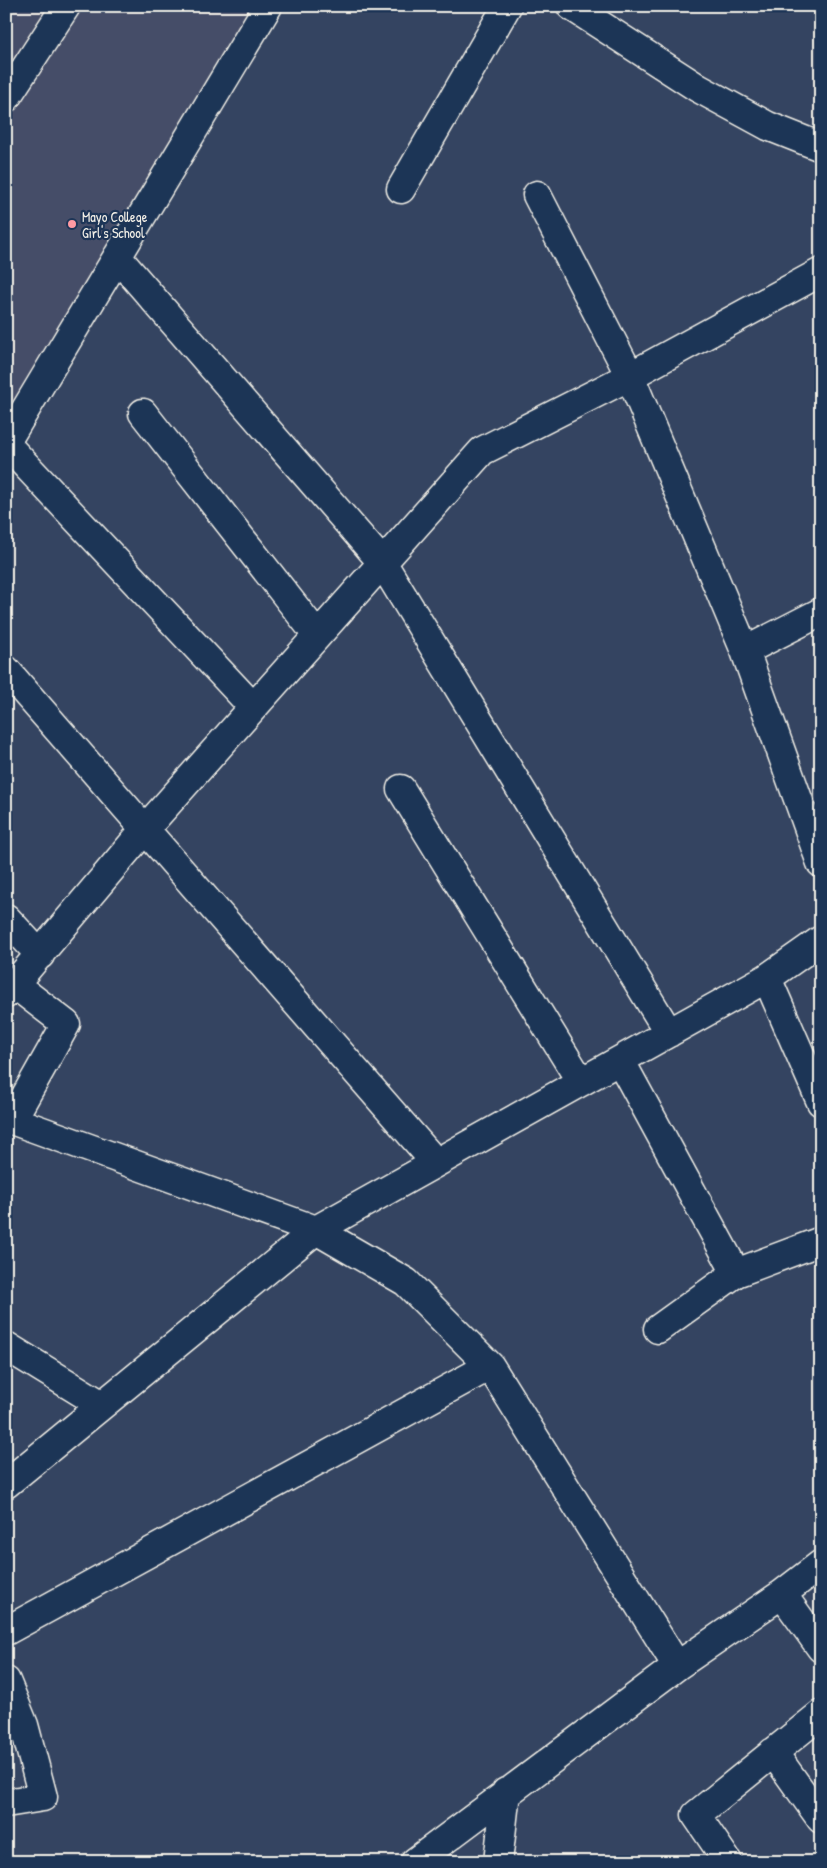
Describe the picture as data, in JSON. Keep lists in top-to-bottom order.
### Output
{
  "places": ["Mayo College Girl's School"]
}
